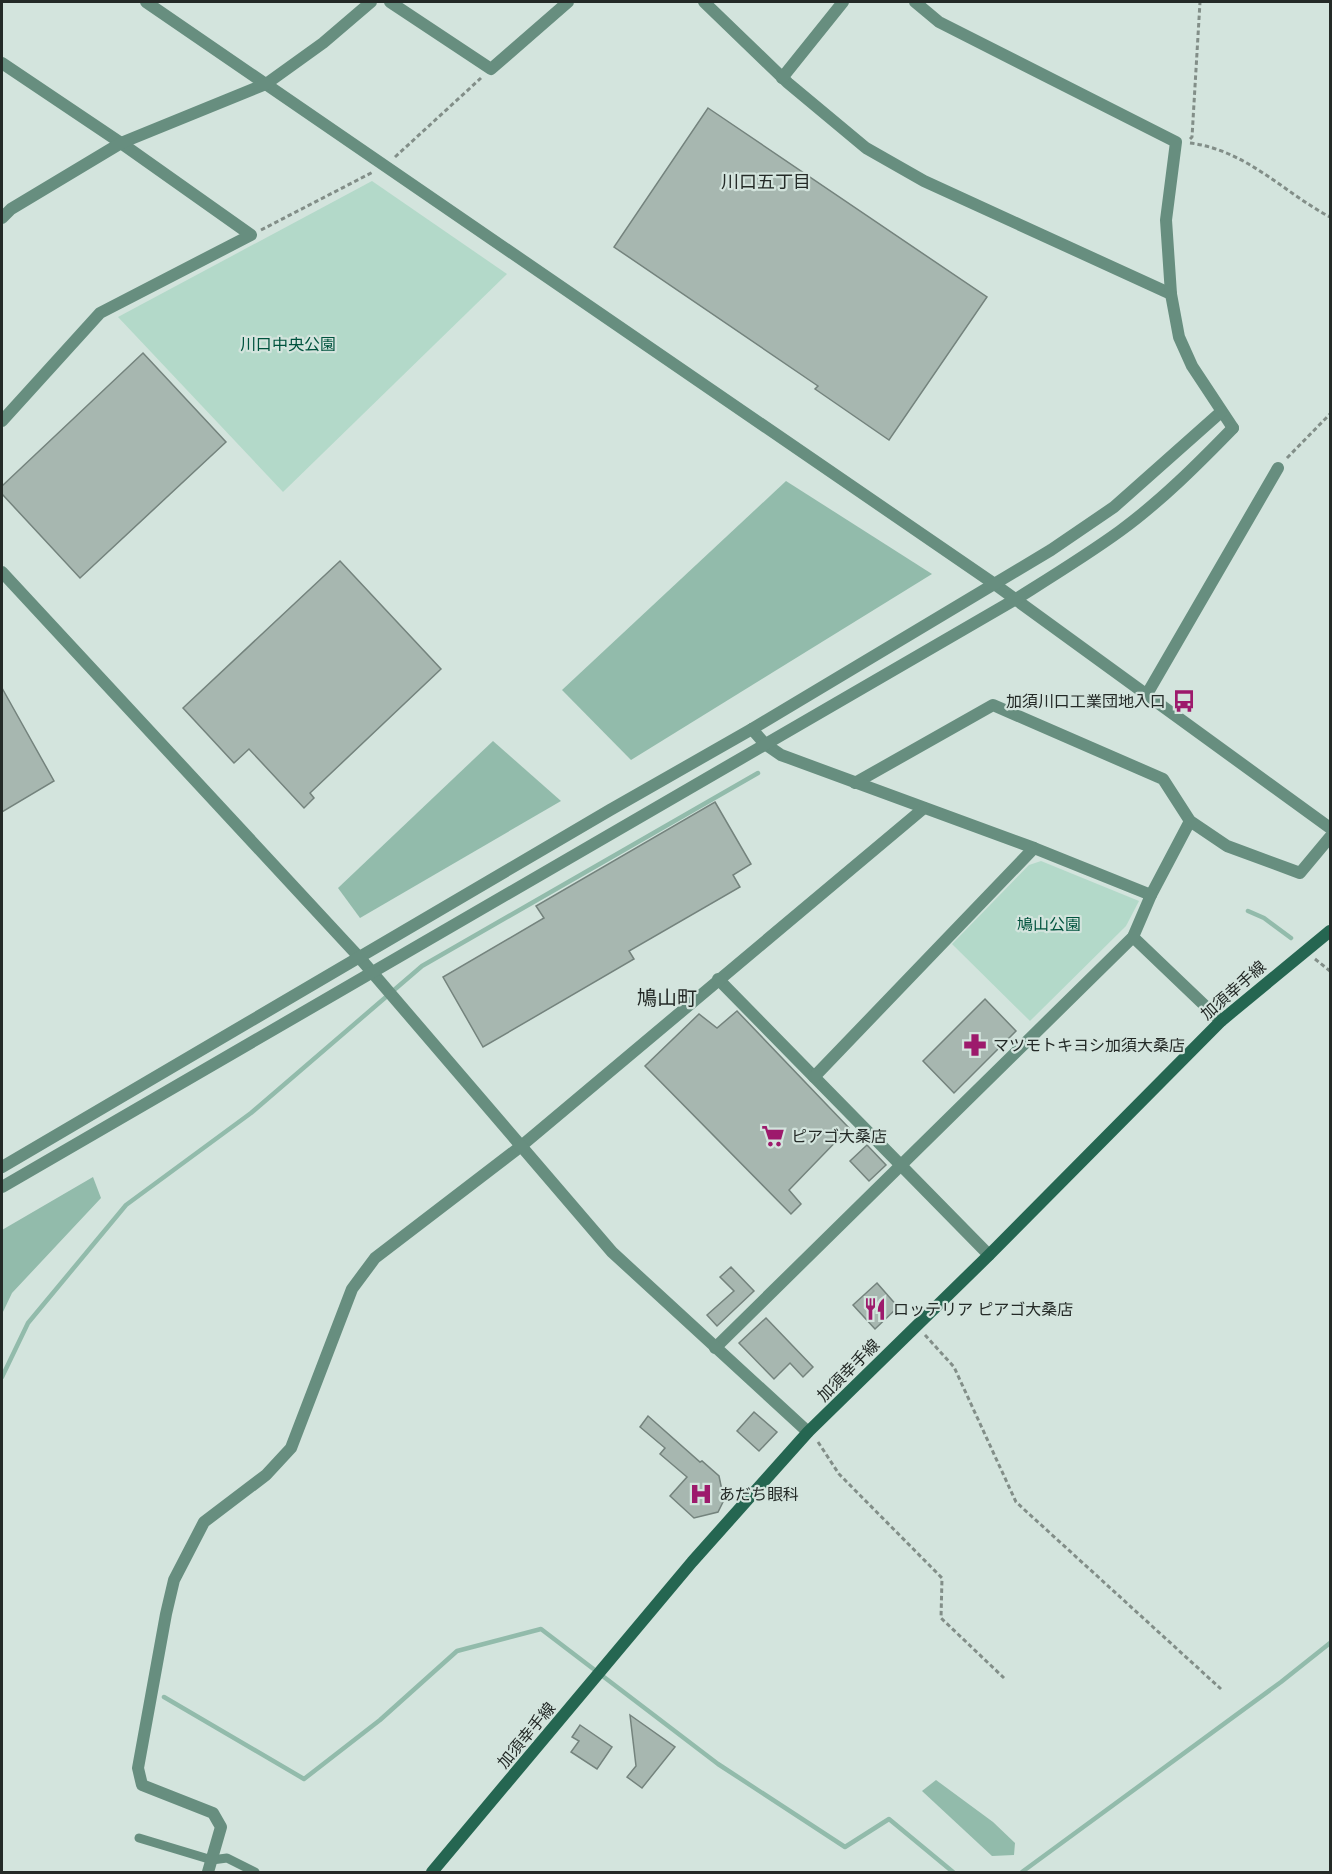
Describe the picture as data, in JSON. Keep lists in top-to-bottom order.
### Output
{
  "streets": {
    "main road": ["加須幸手線"]
  },
  "districts": ["川口五丁目", "鳩山町"],
  "parks": ["川口中央公園", "鳩山公園"],
  "places": {
    "bus stop": ["加須川口工業団地入口"],
    "pharmacy": ["マツモトキヨシ加須大桑店"],
    "supermarket": ["ピアゴ大桑店"],
    "restaurant": ["ロッテリア ピアゴ大桑店"],
    "hospital": ["あだち眼科"]
  }
}
